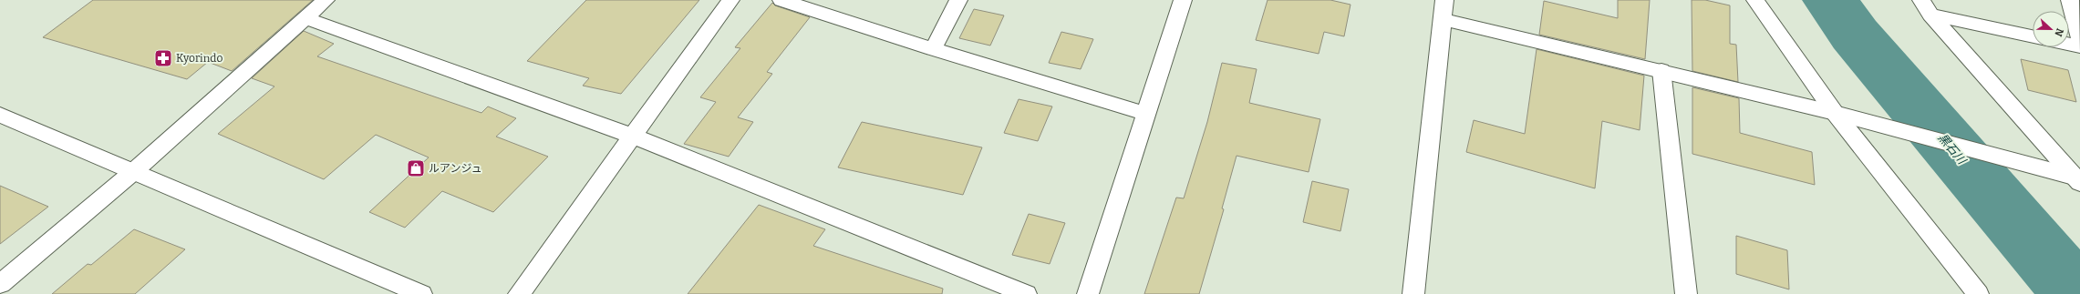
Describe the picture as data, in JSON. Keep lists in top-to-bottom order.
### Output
{
  "water": ["黒石川"],
  "places": {
    "pharmacy": ["Kyorindo"],
    "shop": ["ルアンジュ"]
  },
  "north": "right"
}
